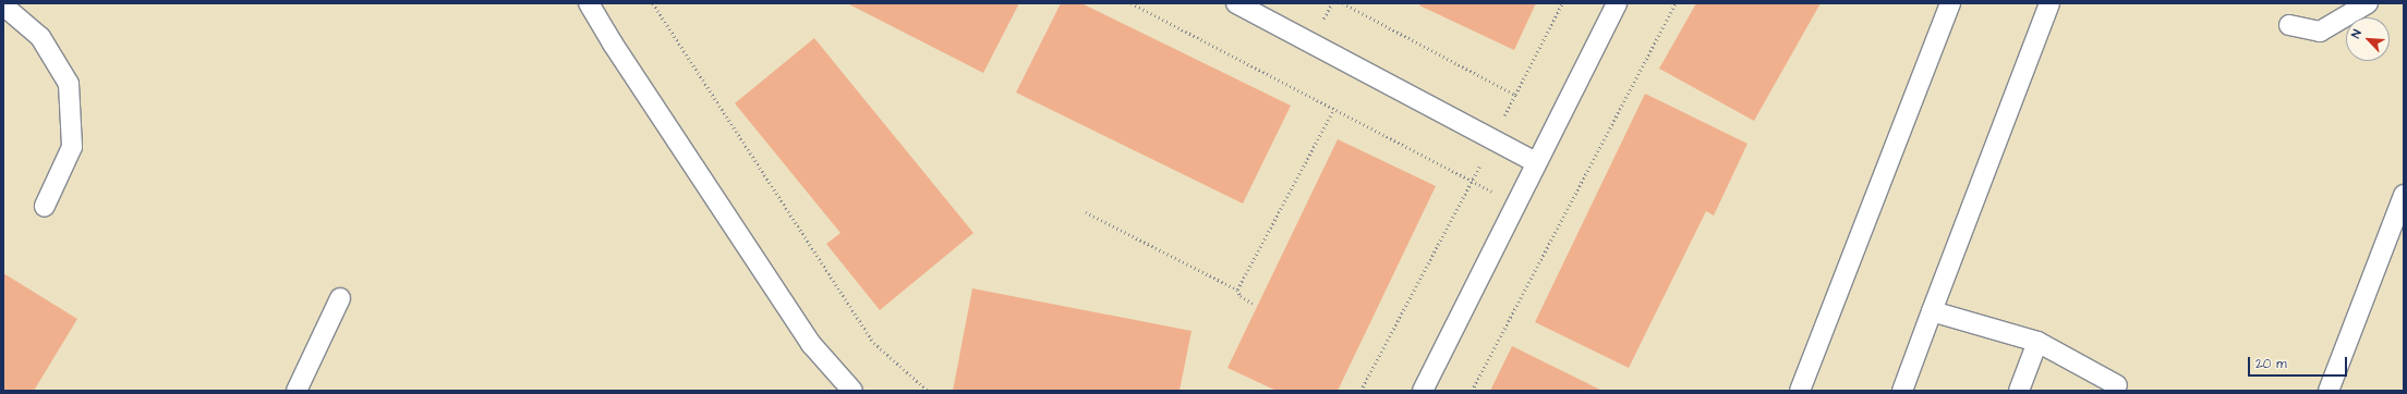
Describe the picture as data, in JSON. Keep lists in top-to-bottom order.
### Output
{
  "scale_bar": "20 m",
  "north": "top left"
}
